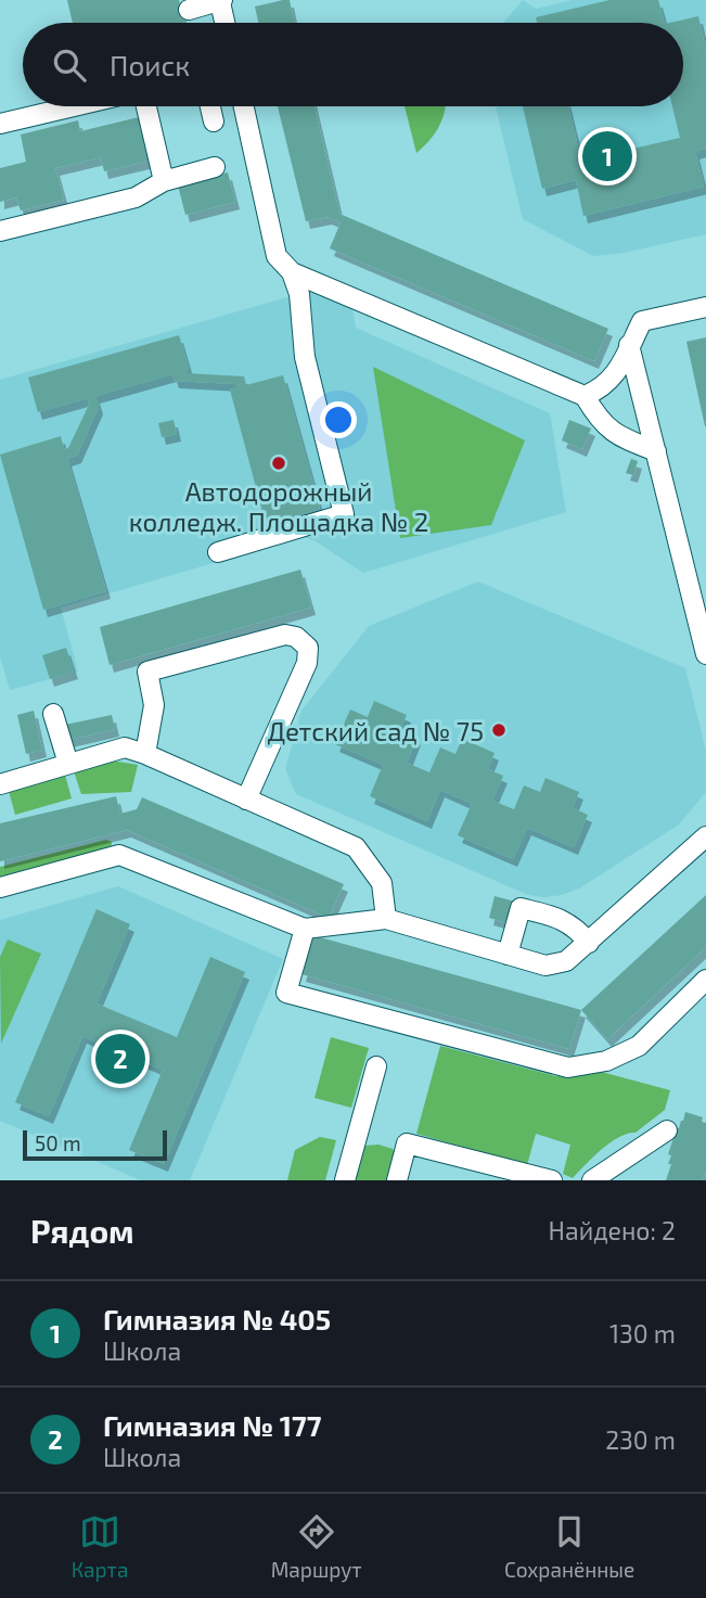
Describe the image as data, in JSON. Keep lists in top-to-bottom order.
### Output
{
  "places": ["Автодорожный колледж. Площадка № 2", "Детский сад № 75"],
  "scale_bar": "50 m",
  "page": {
    "search": "Поиск",
    "pins": ["1", "2"],
    "scale": "50 m",
    "heading": ["Рядом", "Найдено: 2"],
    "list": [
      {
        "mark": "1",
        "name": "Гимназия № 405",
        "note": "Школа",
        "value": "130 m"
      },
      {
        "mark": "2",
        "name": "Гимназия № 177",
        "note": "Школа",
        "value": "230 m"
      }
    ],
    "nav": ["Карта", "Маршрут", "Сохранённые"]
  }
}
